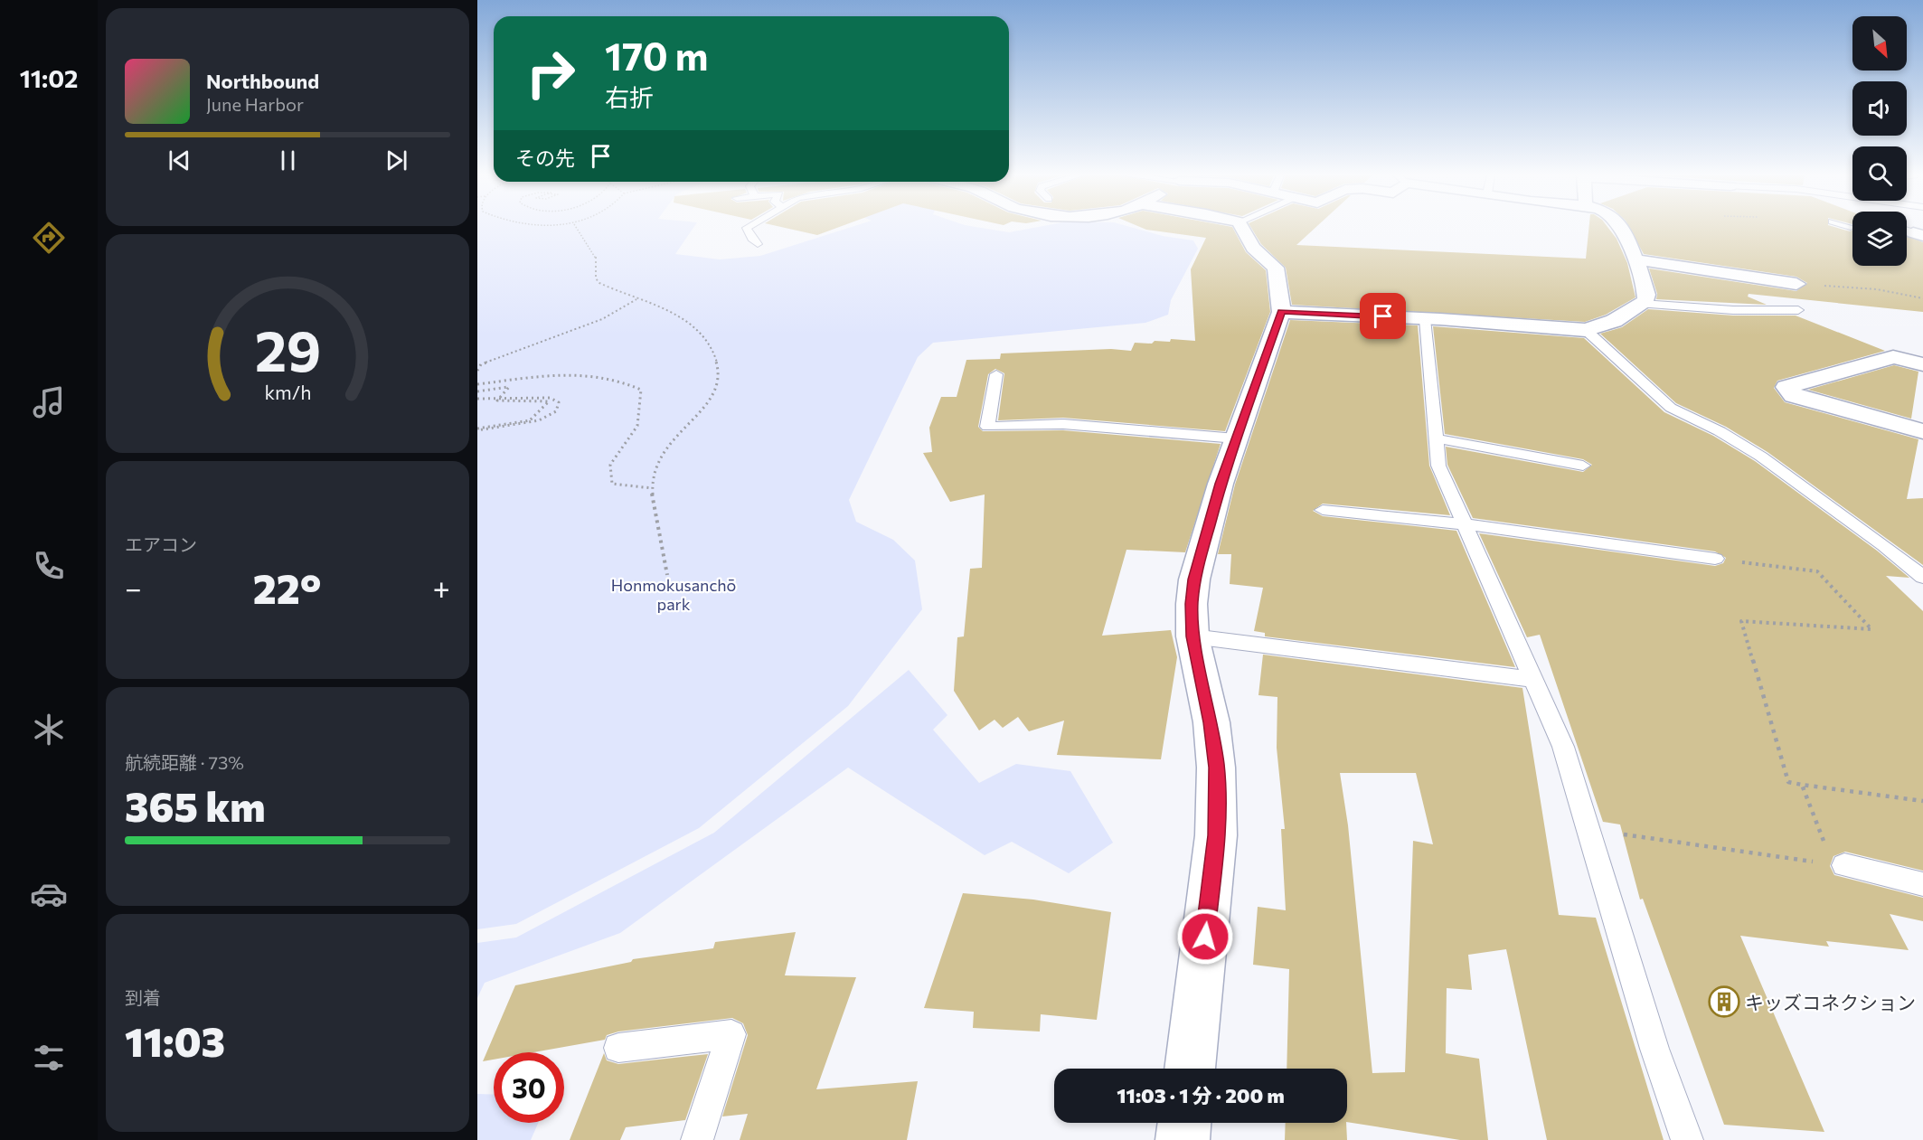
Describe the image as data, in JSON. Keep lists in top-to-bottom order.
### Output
{
  "parks": ["Honmokusanchō park"],
  "places": {
    "building": ["キッズコネクション"]
  },
  "north": "bottom right",
  "page": {
    "tabs": "11:02",
    "turn": ["170 m", "右折"],
    "song": ["Northbound", "June Harbor"],
    "then": "その先",
    "tile": [
      "エアコン",
      ["航続距離 · 73%", "365 km"],
      ["到着", "11:03"]
    ],
    "heat": ["−", "22°", "+"],
    "limit": "30",
    "trip": "11:03 · 1 分 · 200 m",
    "gauge": ["29", "km/h"]
  }
}
